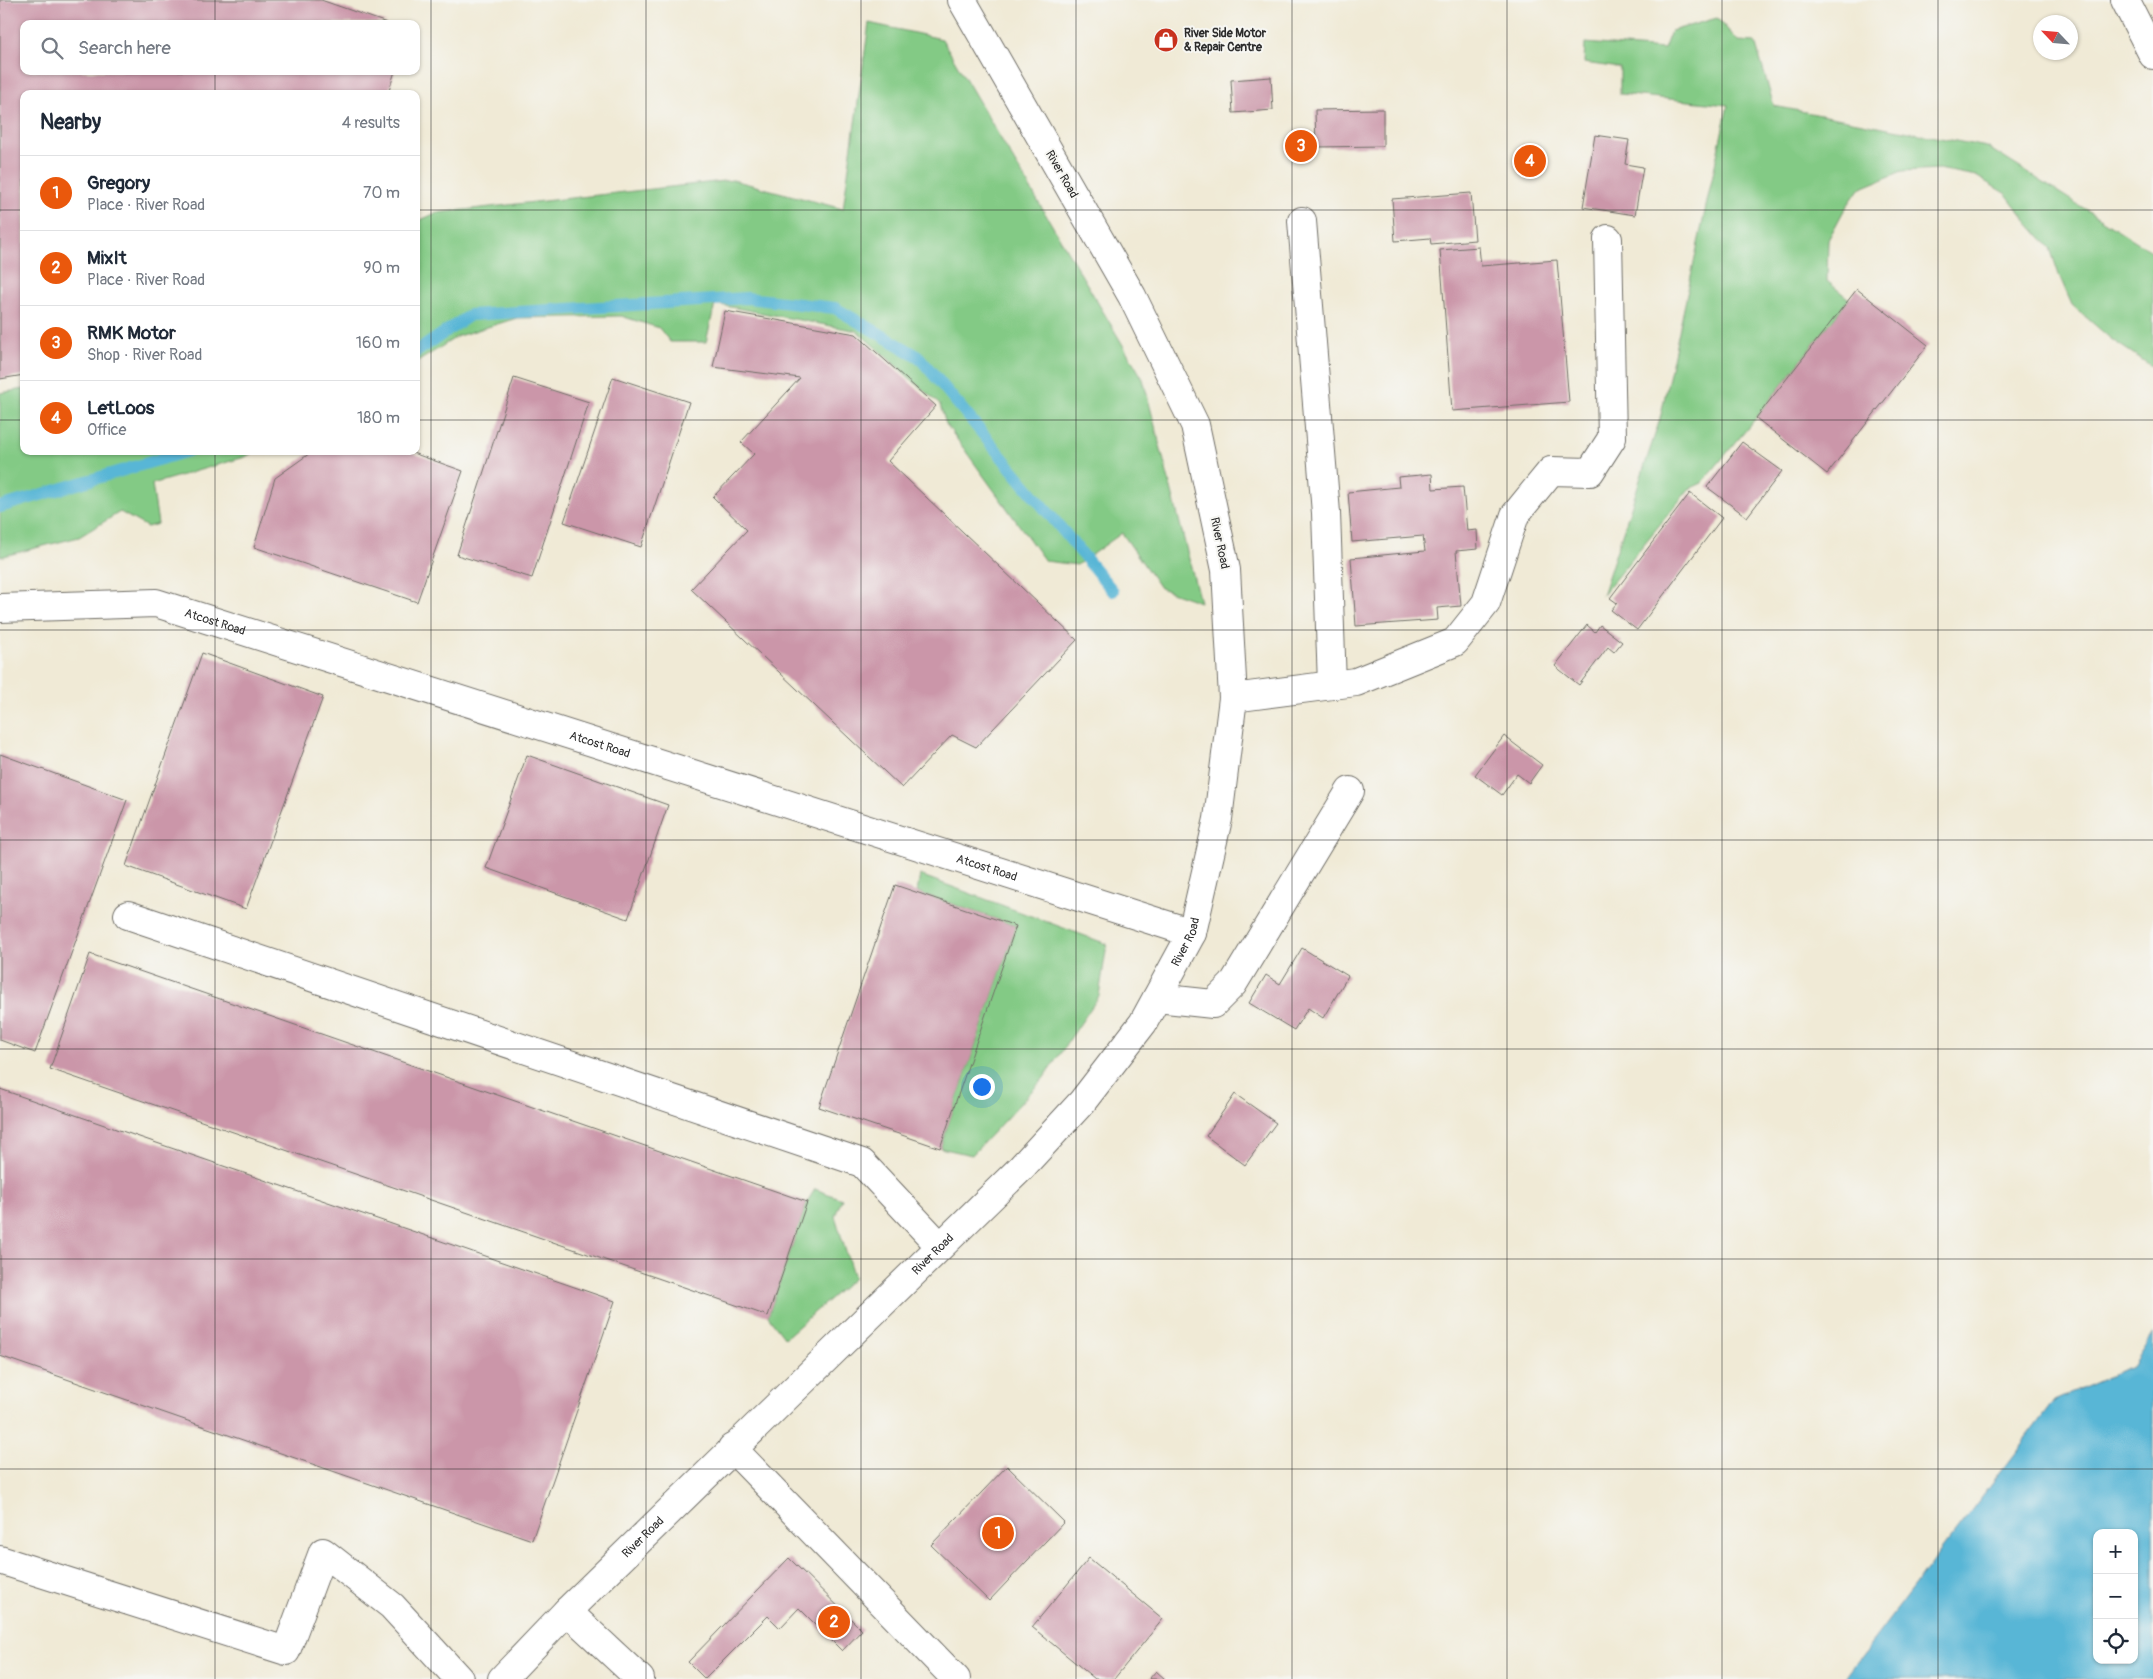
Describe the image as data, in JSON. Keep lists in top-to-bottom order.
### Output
{
  "streets": {
    "street": ["River Road", "Atcost Road"]
  },
  "crossings": [
    ["River Road", "Atcost Road"]
  ],
  "places": {
    "shop": ["River Side Motor & Repair Centre"]
  },
  "north": "top left",
  "page": {
    "search": "Search here",
    "heading": ["Nearby", "4 results"],
    "pins": [
      "3",
      "4",
      "1",
      "2"
    ],
    "list": [
      {
        "mark": "1",
        "name": "Gregory",
        "note": "Place · River Road",
        "value": "70 m"
      },
      {
        "mark": "2",
        "name": "MixIt",
        "note": "Place · River Road",
        "value": "90 m"
      },
      {
        "mark": "3",
        "name": "RMK Motor",
        "note": "Shop · River Road",
        "value": "160 m"
      },
      {
        "mark": "4",
        "name": "LetLoos",
        "note": "Office",
        "value": "180 m"
      }
    ],
    "map_buttons": ["+", "−"]
  }
}
